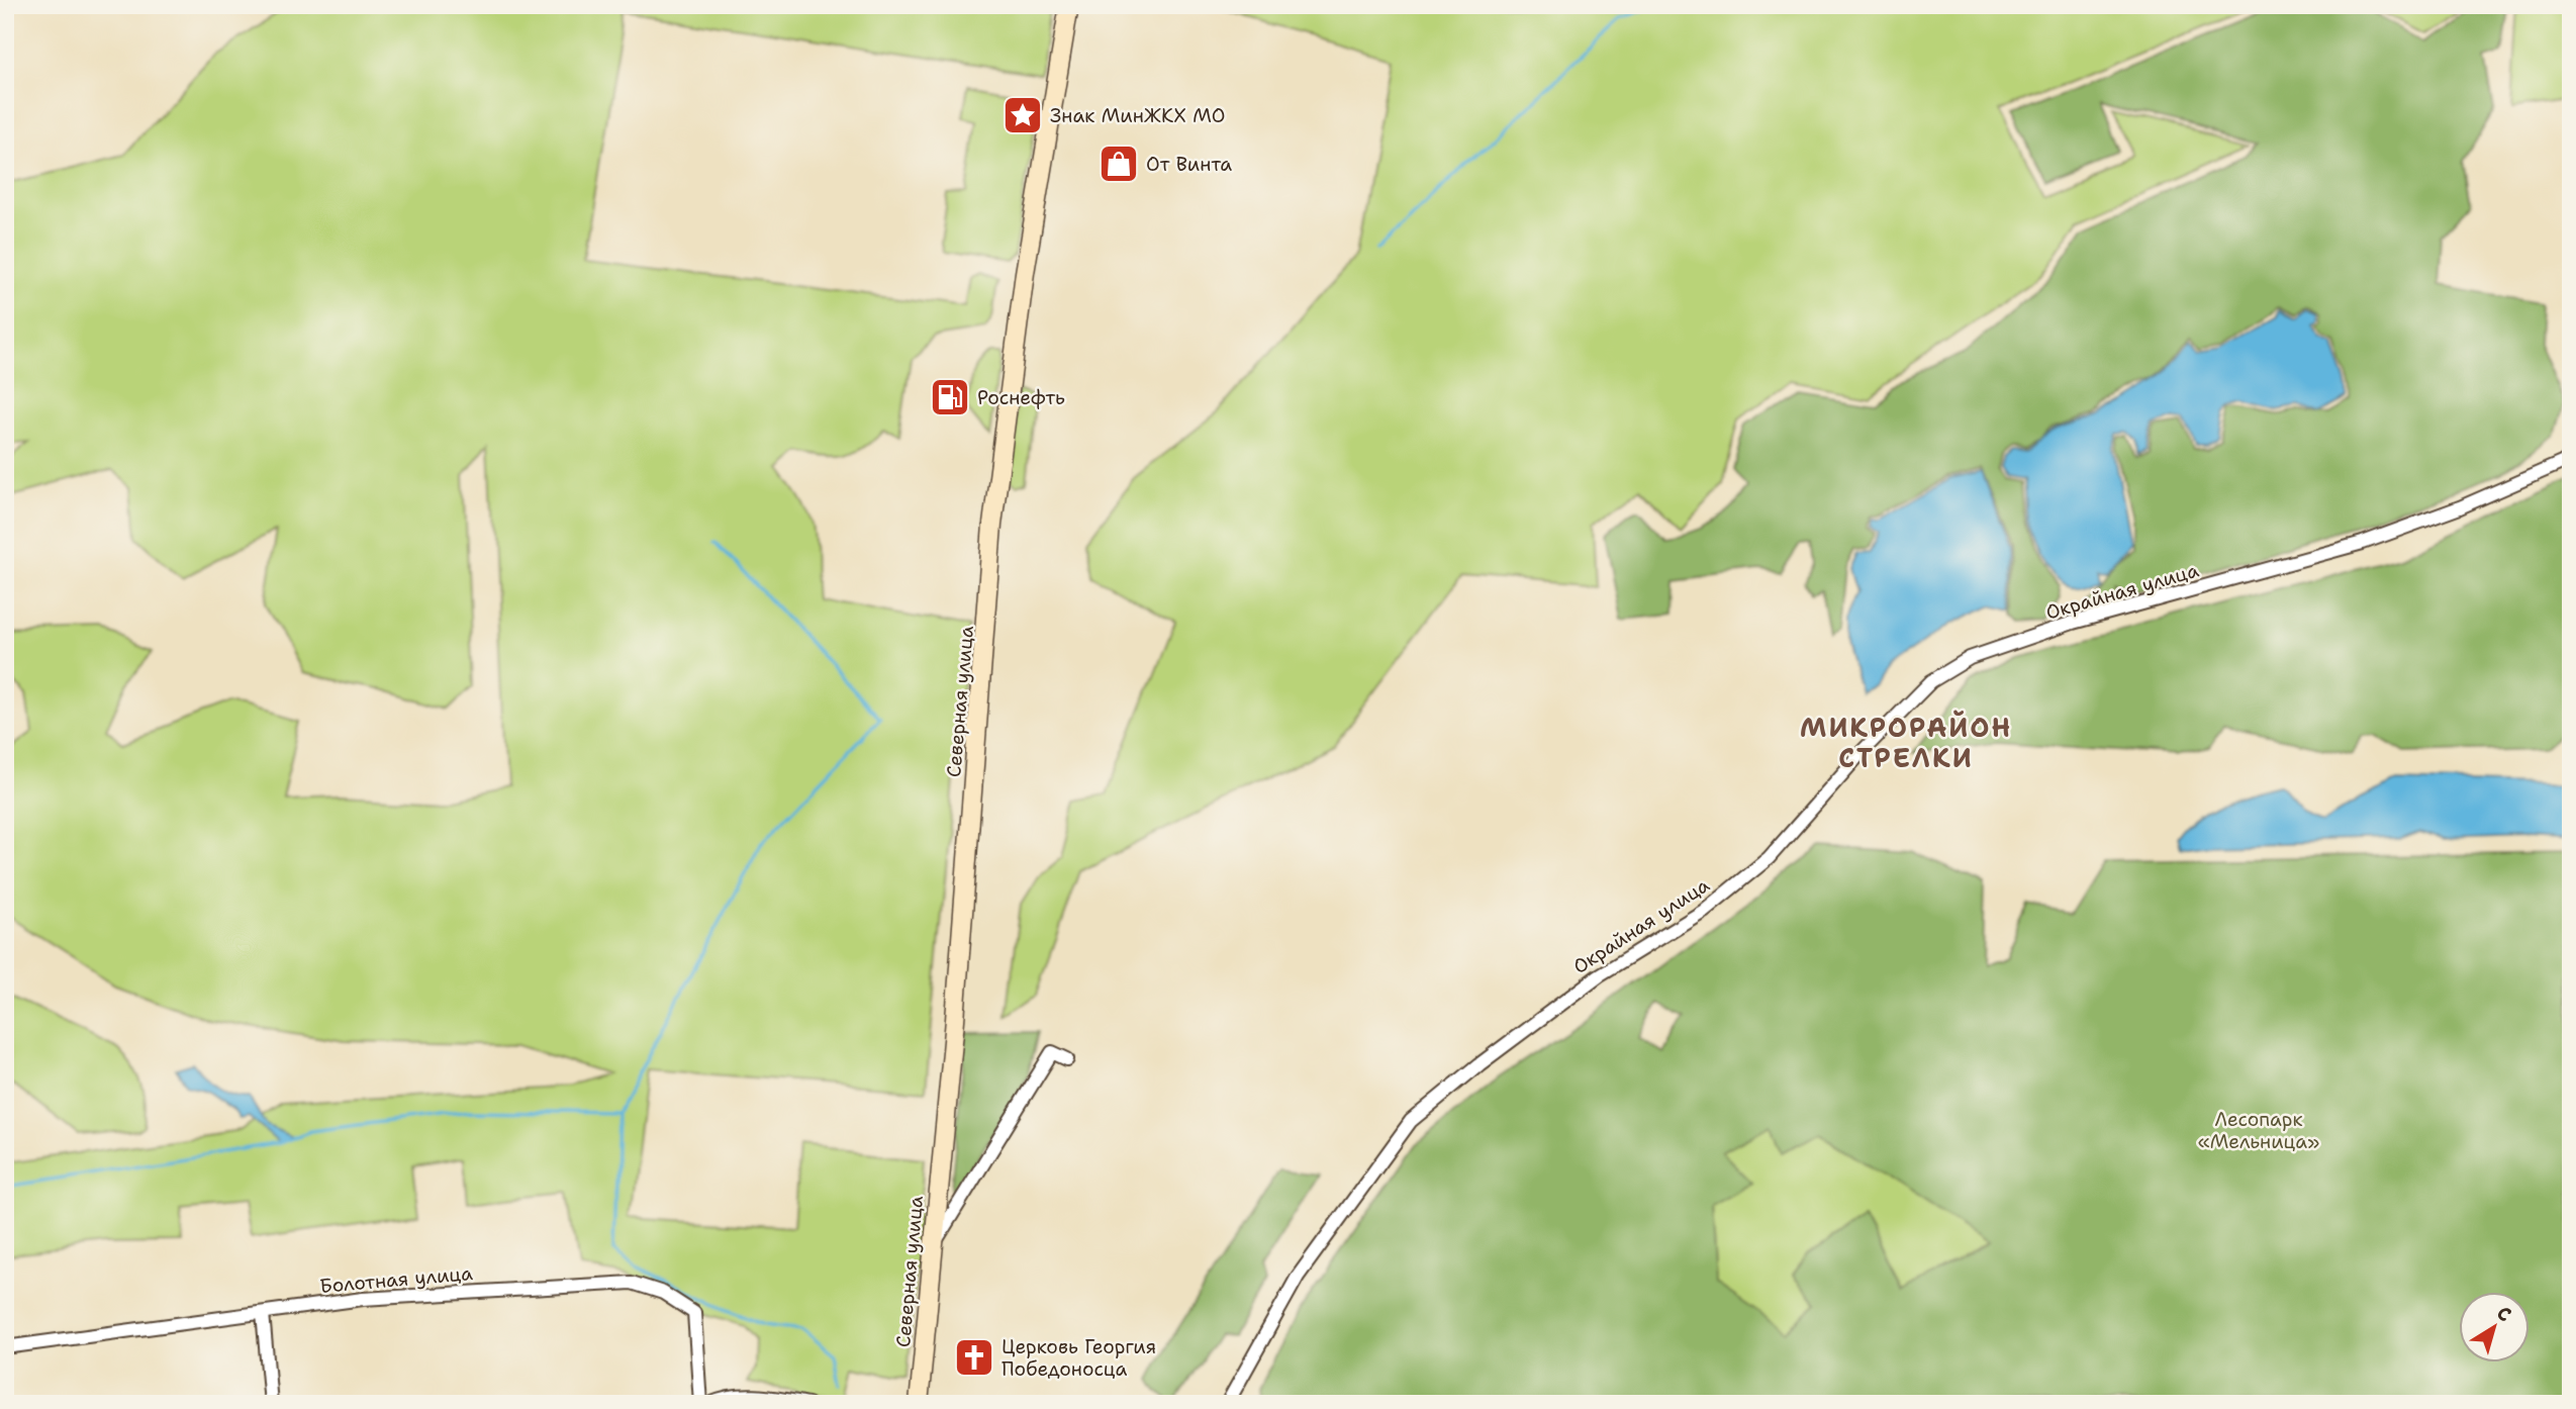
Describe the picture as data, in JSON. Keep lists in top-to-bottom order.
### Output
{
  "streets": {
    "main road": ["Северная улица"],
    "street": ["Окрайная улица", "Болотная улица"]
  },
  "districts": ["МИКРОРАЙОН СТРЕЛКИ"],
  "parks": ["Лесопарк «Мельница»"],
  "places": {
    "place": ["Знак МинЖКХ МО"],
    "shop": ["От Винта"],
    "fuel station": ["Роснефть"],
    "church": ["Церковь Георгия Победоносца"]
  },
  "north": "top right"
}
